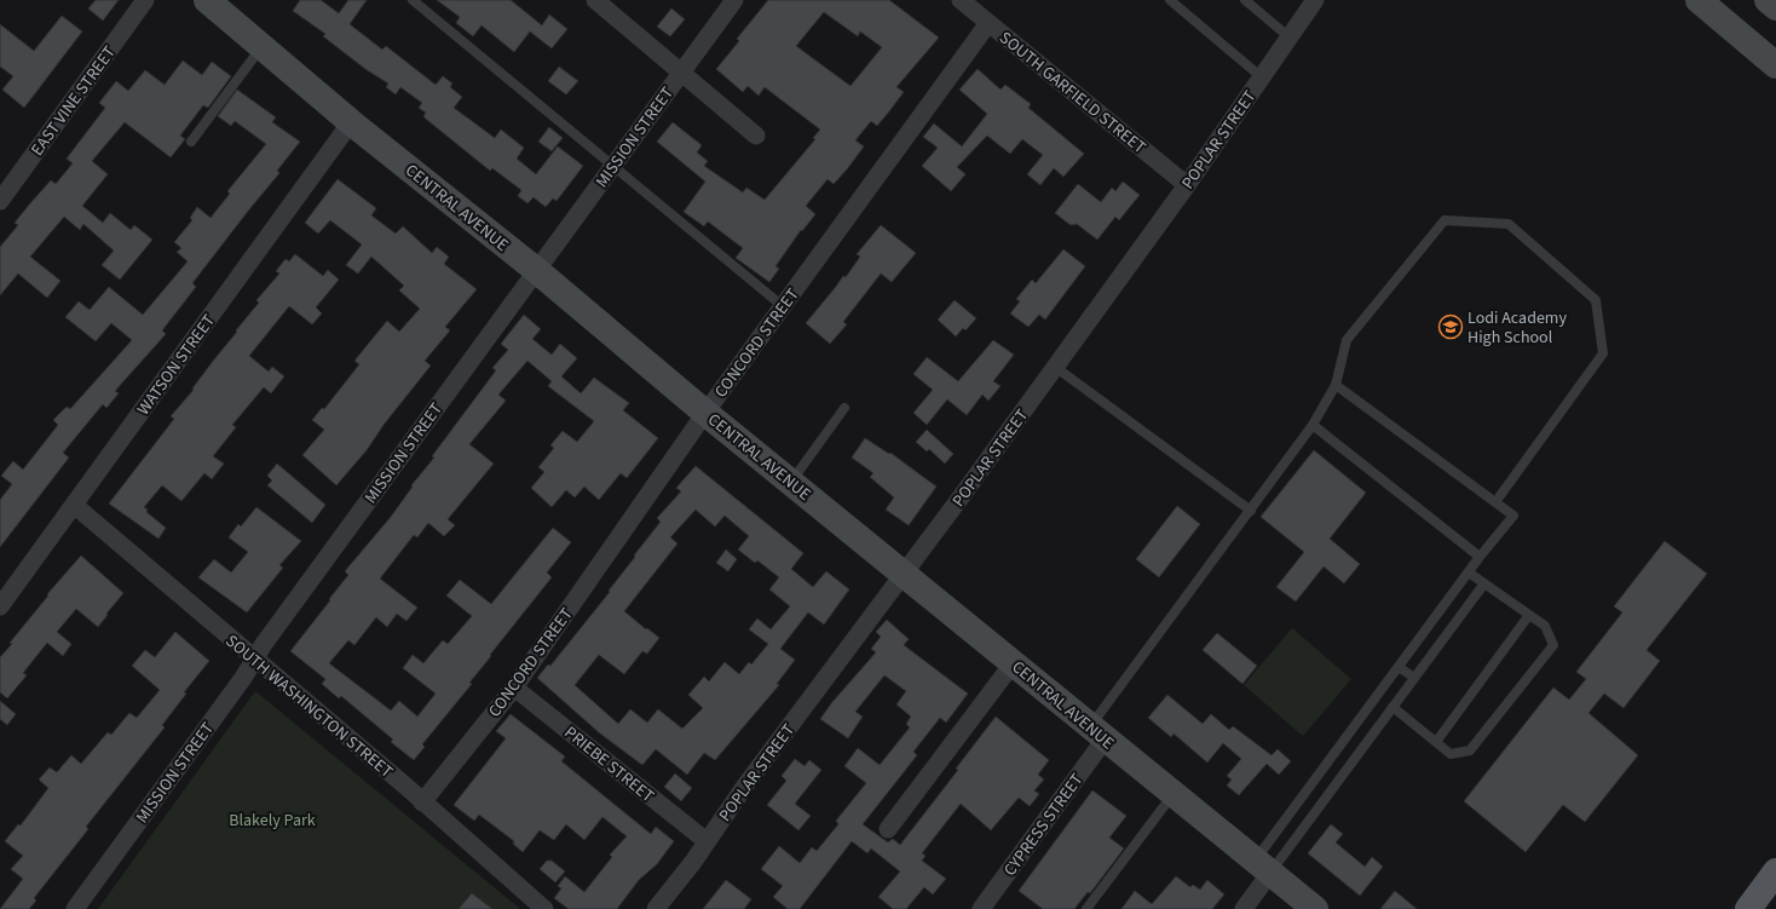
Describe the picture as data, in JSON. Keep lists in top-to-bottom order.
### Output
{
  "streets": {
    "street": [
      "SOUTH GARFIELD STREET",
      "EAST VINE STREET",
      "MISSION STREET",
      "POPLAR STREET",
      "CENTRAL AVENUE",
      "CONCORD STREET",
      "WATSON STREET",
      "SOUTH WASHINGTON STREET",
      "PRIEBE STREET",
      "CYPRESS STREET"
    ]
  },
  "crossings": [
    ["SOUTH GARFIELD STREET", "POPLAR STREET"],
    ["SOUTH GARFIELD STREET", "CONCORD STREET"],
    ["MISSION STREET", "CENTRAL AVENUE"],
    ["MISSION STREET", "SOUTH WASHINGTON STREET"],
    ["POPLAR STREET", "CENTRAL AVENUE"],
    ["POPLAR STREET", "PRIEBE STREET"],
    ["CENTRAL AVENUE", "CONCORD STREET"],
    ["CENTRAL AVENUE", "WATSON STREET"],
    ["CENTRAL AVENUE", "CYPRESS STREET"],
    ["CONCORD STREET", "SOUTH WASHINGTON STREET"],
    ["CONCORD STREET", "PRIEBE STREET"],
    ["WATSON STREET", "SOUTH WASHINGTON STREET"]
  ],
  "parks": ["Blakely Park"],
  "places": {
    "school or university": ["Lodi Academy High School"]
  }
}
